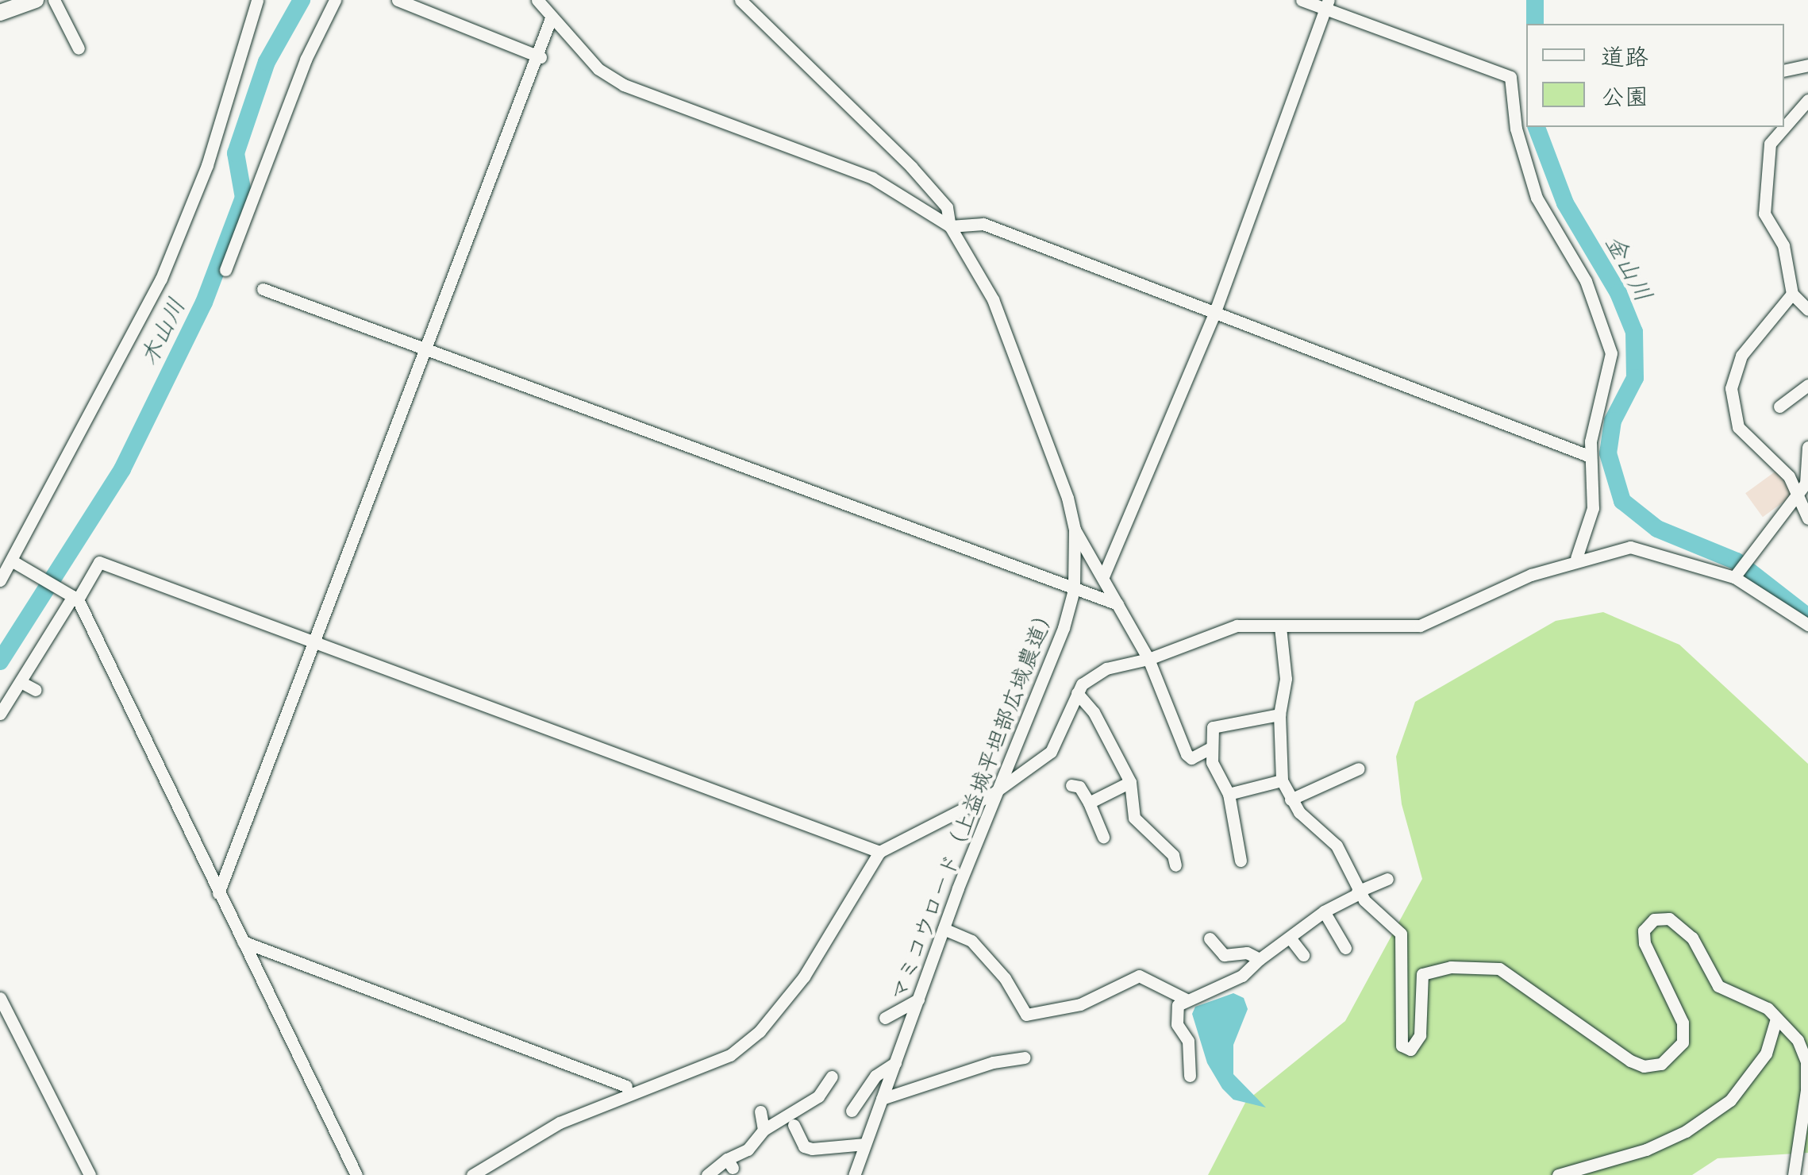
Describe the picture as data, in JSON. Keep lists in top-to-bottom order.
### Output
{
  "streets": {
    "street": ["マミコウロード（上益城平坦部広域農道）"]
  },
  "water": ["金山川", "木山川"],
  "legend": ["道路", "公園"]
}
